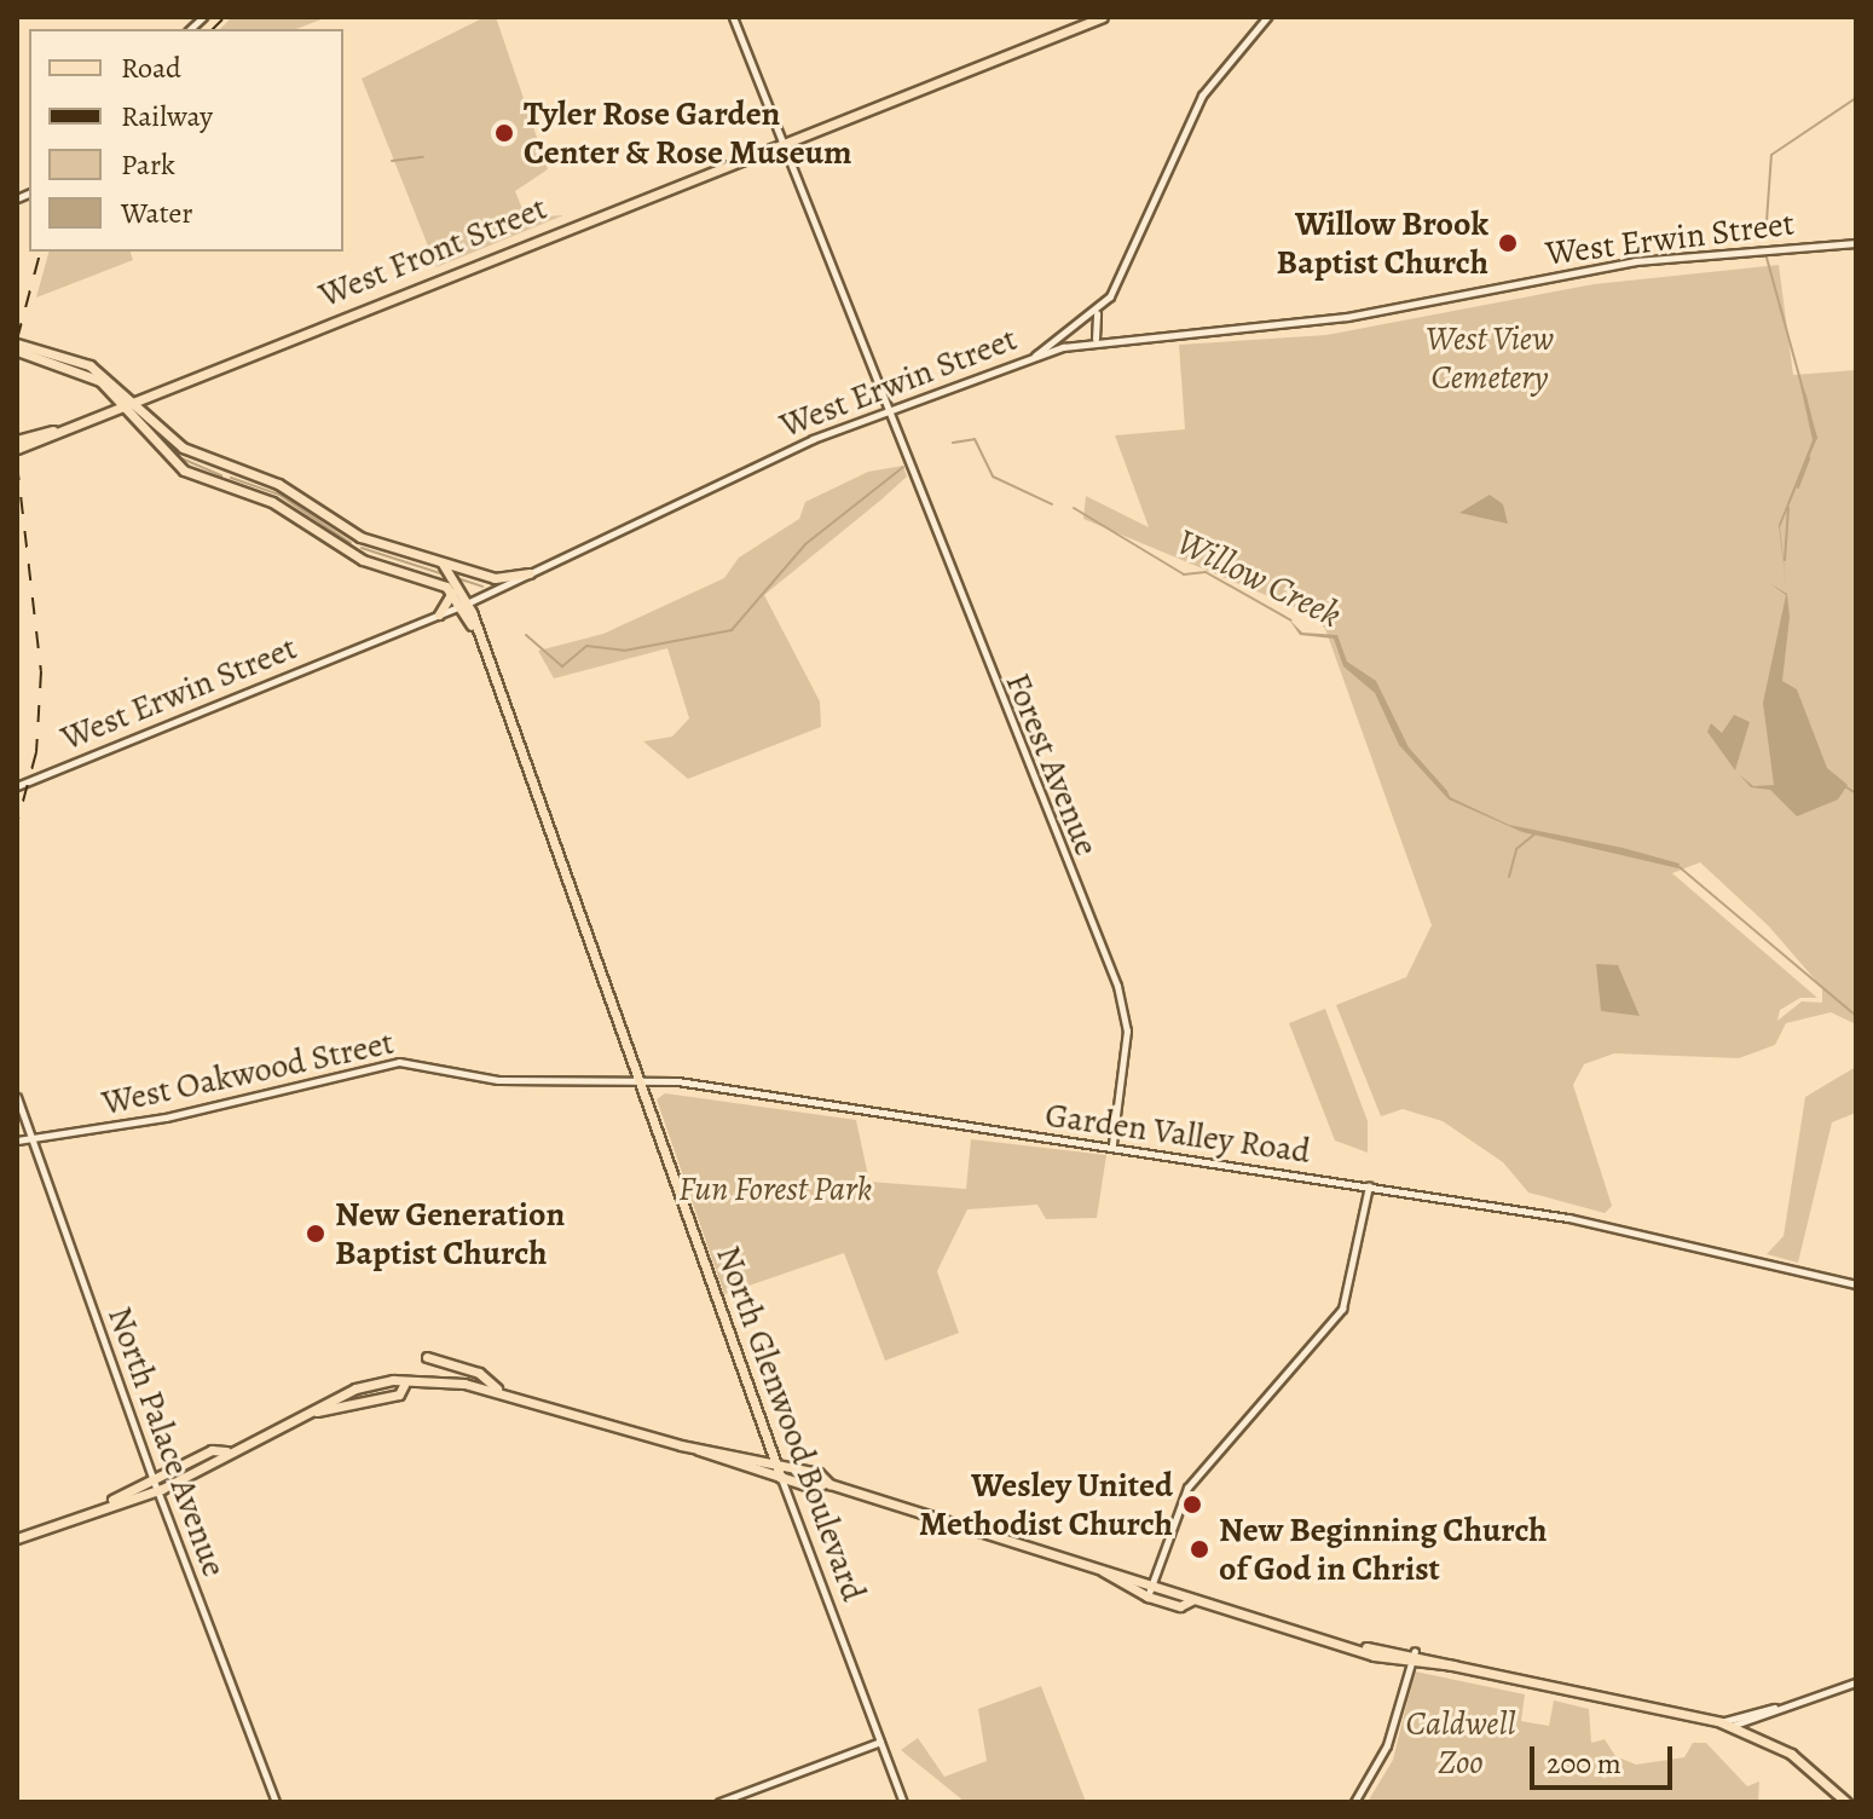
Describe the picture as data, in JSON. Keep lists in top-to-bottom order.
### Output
{
  "streets": {
    "main road": ["West Front Street", "North Glenwood Boulevard"],
    "street": [
      "West Erwin Street",
      "Forest Avenue",
      "West Oakwood Street",
      "Garden Valley Road",
      "North Palace Avenue"
    ]
  },
  "crossings": [
    ["West Erwin Street", "Forest Avenue"],
    ["West Erwin Street", "North Glenwood Boulevard"],
    ["West Front Street", "Forest Avenue"],
    ["Forest Avenue", "Garden Valley Road"],
    ["West Oakwood Street", "Garden Valley Road"],
    ["West Oakwood Street", "North Palace Avenue"],
    ["Garden Valley Road", "North Glenwood Boulevard"]
  ],
  "water": ["Willow Creek"],
  "parks": ["West View Cemetery", "Fun Forest Park", "Caldwell Zoo"],
  "places": [
    "Tyler Rose Garden Center & Rose Museum",
    "Willow Brook Baptist Church",
    "New Generation Baptist Church",
    "Wesley United Methodist Church",
    "New Beginning Church of God in Christ"
  ],
  "legend": [
    "Road",
    "Railway",
    "Park",
    "Water"
  ],
  "scale_bar": "200 m"
}
